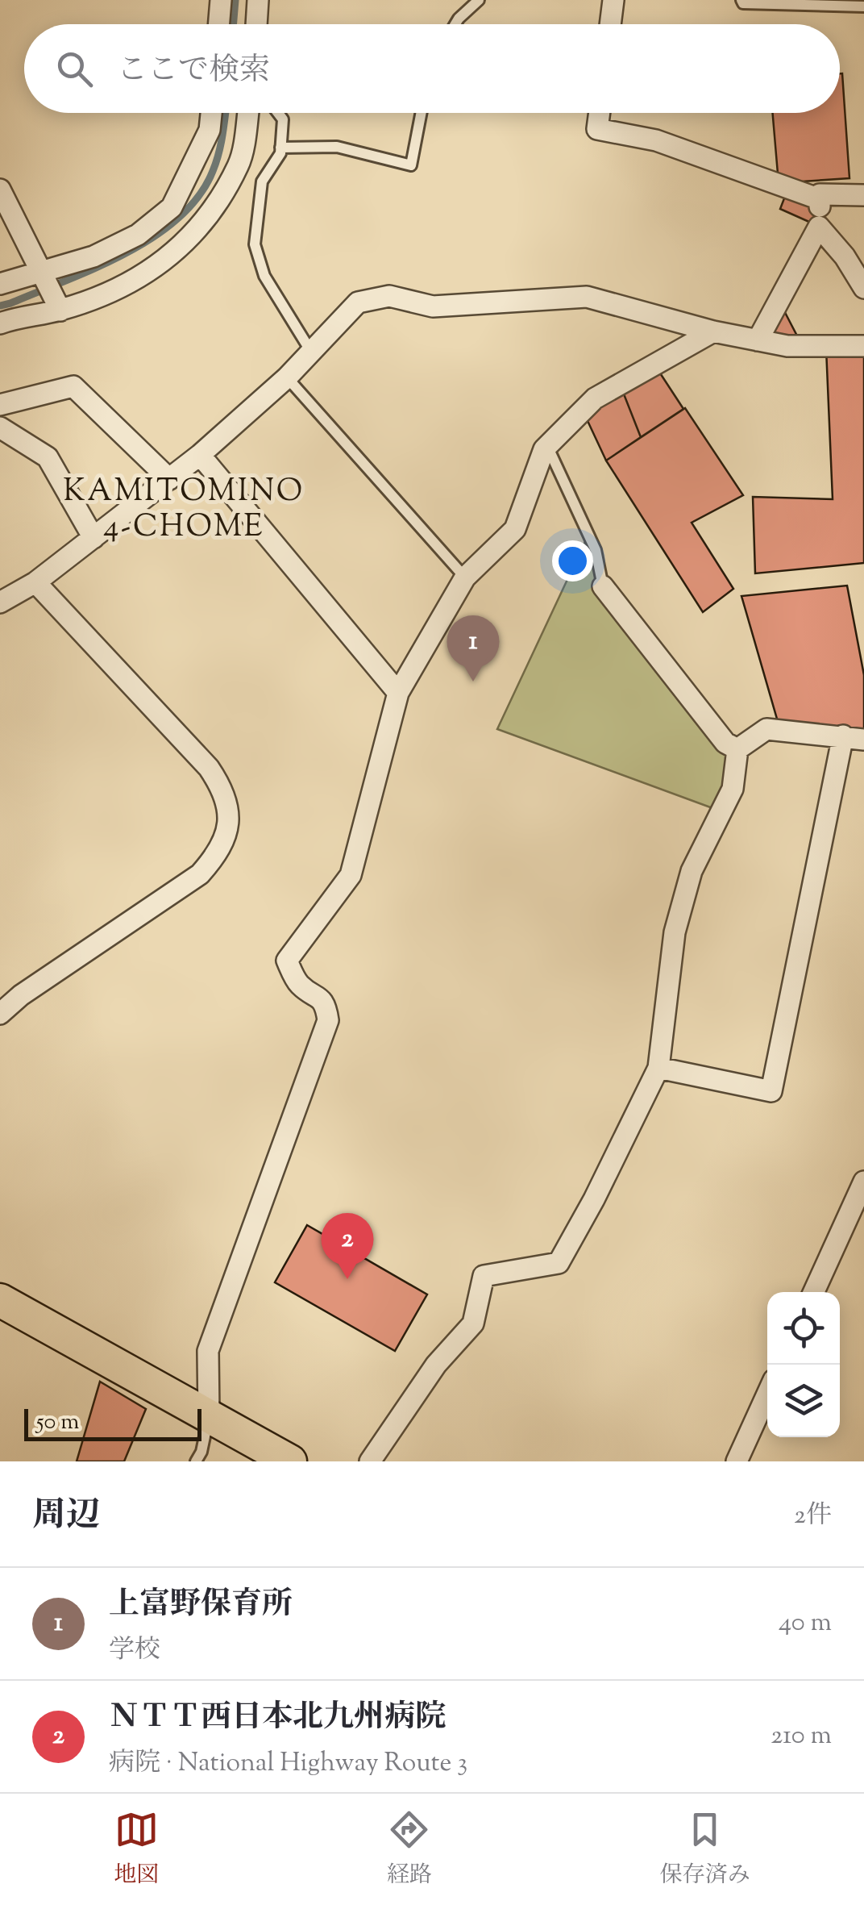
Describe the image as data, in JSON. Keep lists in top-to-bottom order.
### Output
{
  "districts": ["KAMITOMINO 4-CHOME"],
  "scale_bar": "50 m",
  "page": {
    "search": "ここで検索",
    "pins": ["1", "2"],
    "scale": "50 m",
    "heading": ["周辺", "2件"],
    "list": [
      {
        "mark": "1",
        "name": "上富野保育所",
        "note": "学校",
        "value": "40 m"
      },
      {
        "mark": "2",
        "name": "ＮＴＴ西日本北九州病院",
        "note": "病院 · National Highway Route 3",
        "value": "210 m"
      }
    ],
    "nav": ["地図", "経路", "保存済み"]
  }
}
